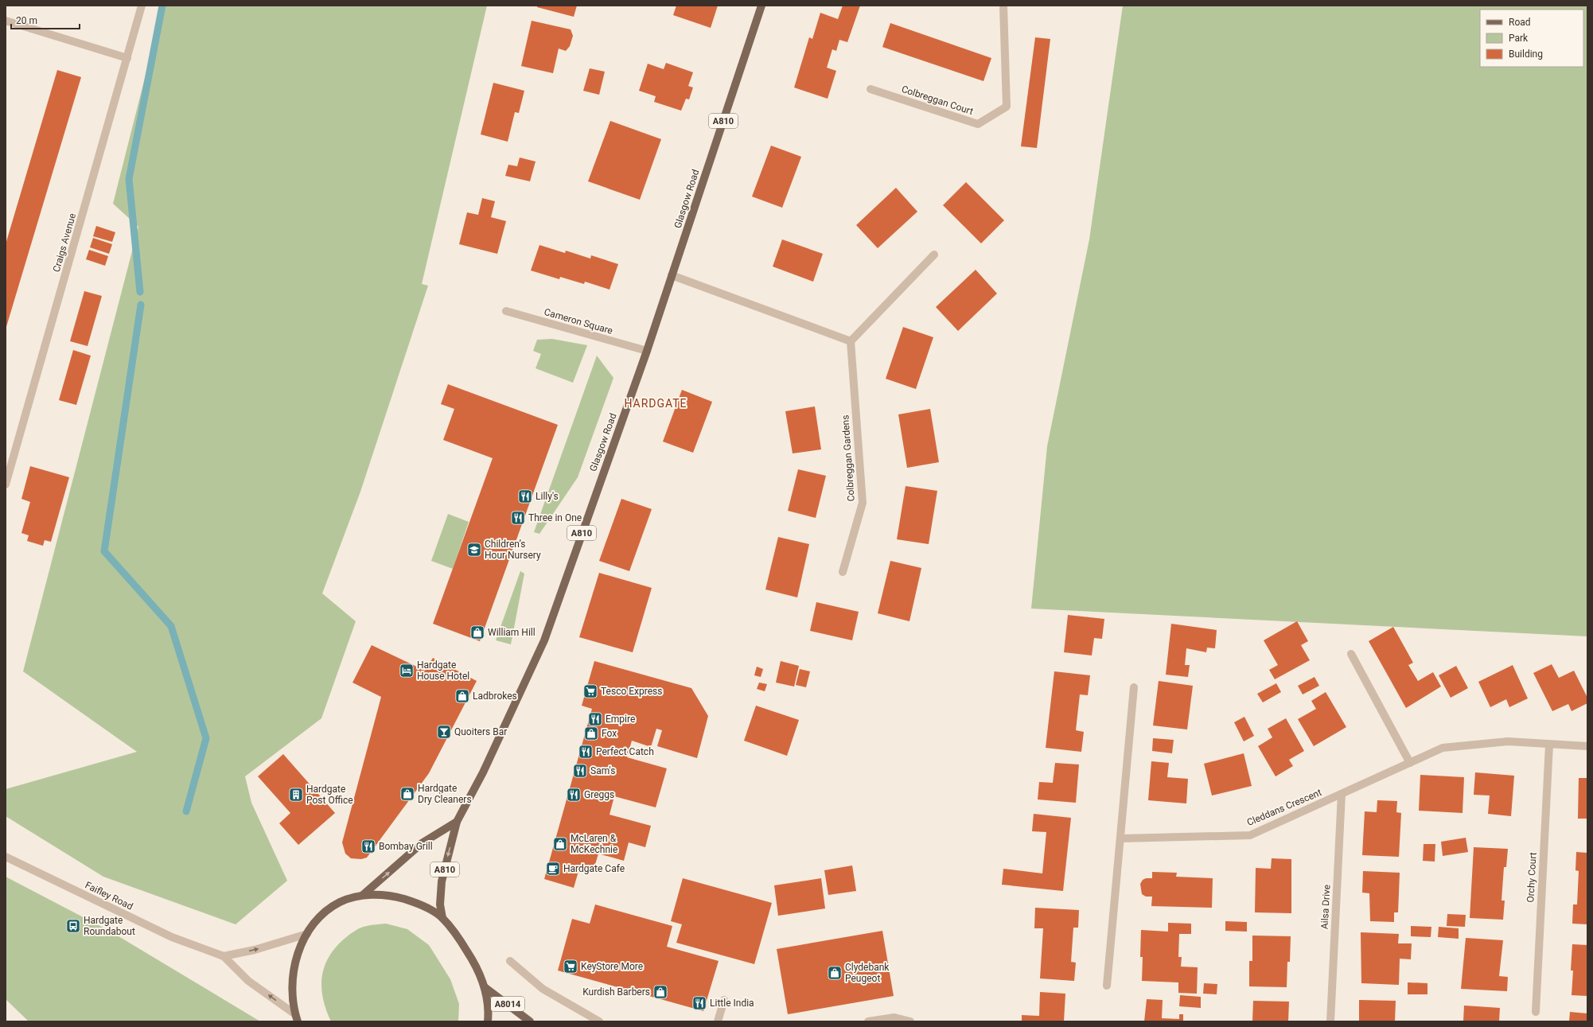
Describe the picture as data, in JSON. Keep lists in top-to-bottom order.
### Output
{
  "streets": {
    "main road": ["A810", "Glasgow Road", "A8014"],
    "street": [
      "Colbreggan Court",
      "Craigs Avenue",
      "Cameron Square",
      "Colbreggan Gardens",
      "Cleddans Crescent",
      "Orchy Court",
      "Faifley Road",
      "Ailsa Drive"
    ]
  },
  "crossings": [
    ["Glasgow Road", "Cameron Square"],
    ["Cleddans Crescent", "Orchy Court"],
    ["Cleddans Crescent", "Ailsa Drive"]
  ],
  "districts": ["HARDGATE"],
  "places": {
    "restaurant": [
      "Lilly's",
      "Three in One",
      "Empire",
      "Perfect Catch",
      "Sam's",
      "Greggs",
      "Bombay Grill",
      "Little India"
    ],
    "school or university": ["Children’s Hour Nursery"],
    "shop": [
      "William Hill",
      "Ladbrokes",
      "Fox",
      "Hardgate Dry Cleaners",
      "McLaren & McKechnie",
      "Clydebank Peugeot",
      "Kurdish Barbers"
    ],
    "hotel": ["Hardgate House Hotel"],
    "supermarket": ["Tesco Express", "KeyStore More"],
    "bar": ["Quoiters Bar"],
    "building": ["Hardgate Post Office"],
    "cafe": ["Hardgate Cafe"],
    "bus stop": ["Hardgate Roundabout"]
  },
  "legend": ["Road", "Park", "Building"],
  "scale_bar": "20 m"
}
